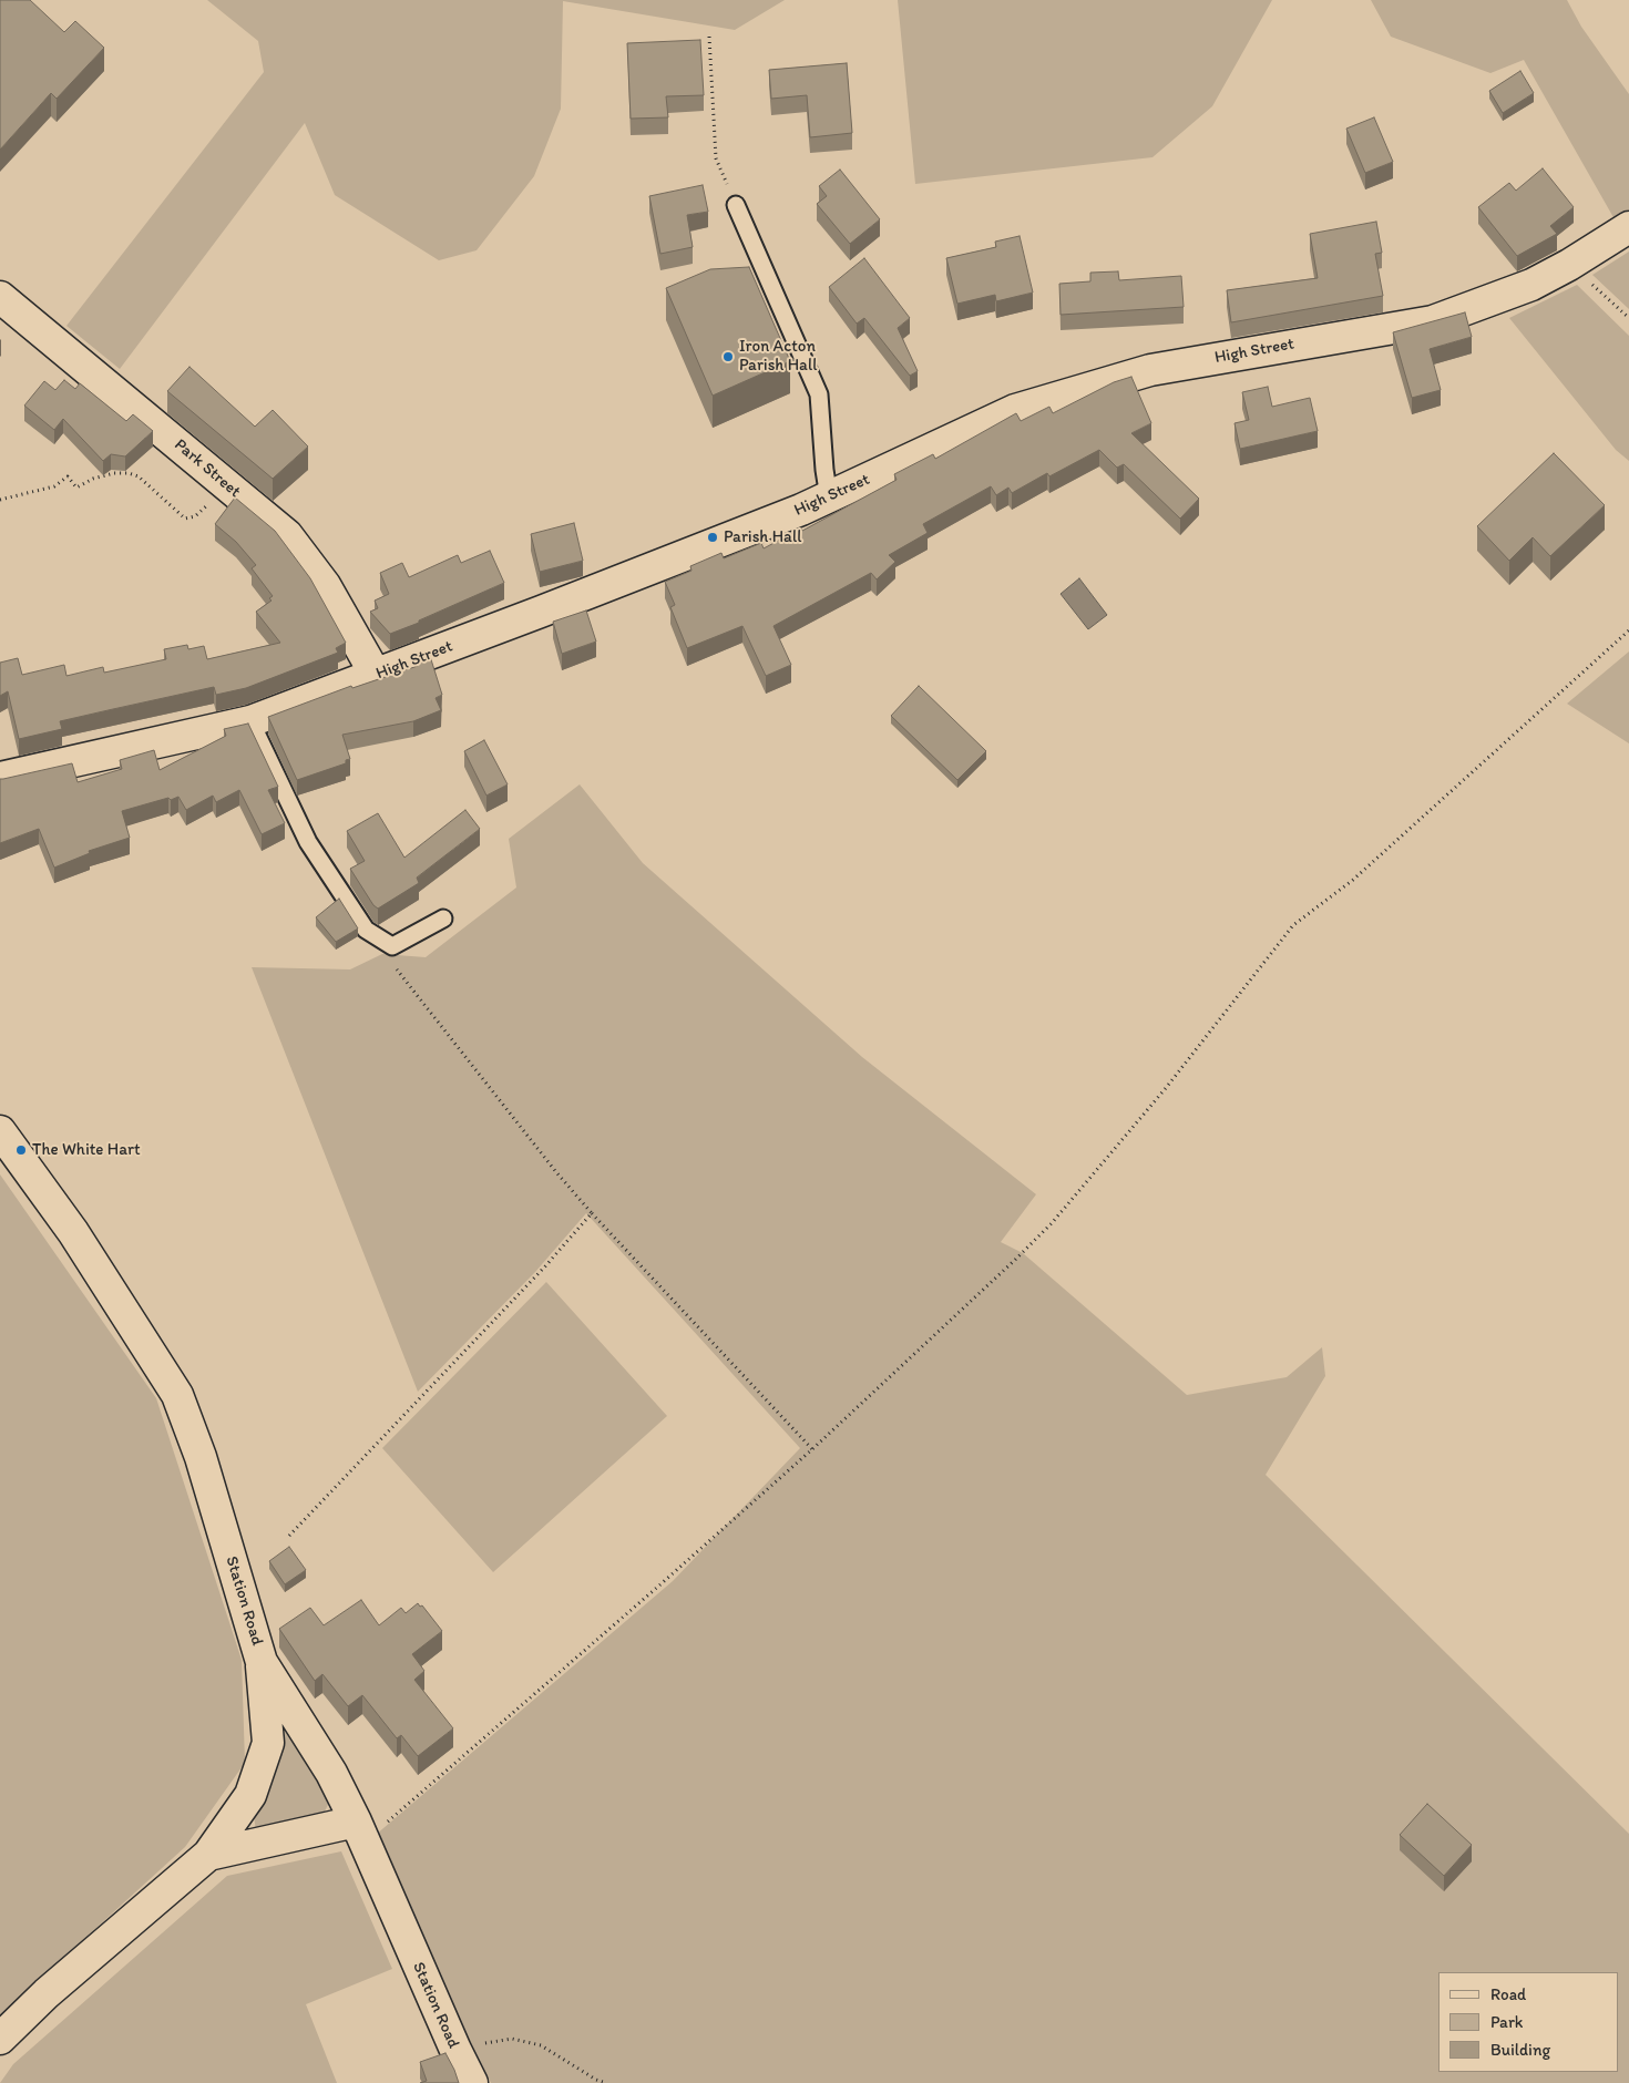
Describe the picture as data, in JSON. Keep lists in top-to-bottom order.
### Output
{
  "streets": {
    "street": ["High Street", "Park Street", "Station Road"]
  },
  "crossings": [
    ["High Street", "Park Street"]
  ],
  "places": ["Iron Acton Parish Hall", "Parish Hall", "The White Hart"],
  "legend": ["Road", "Park", "Building"]
}
